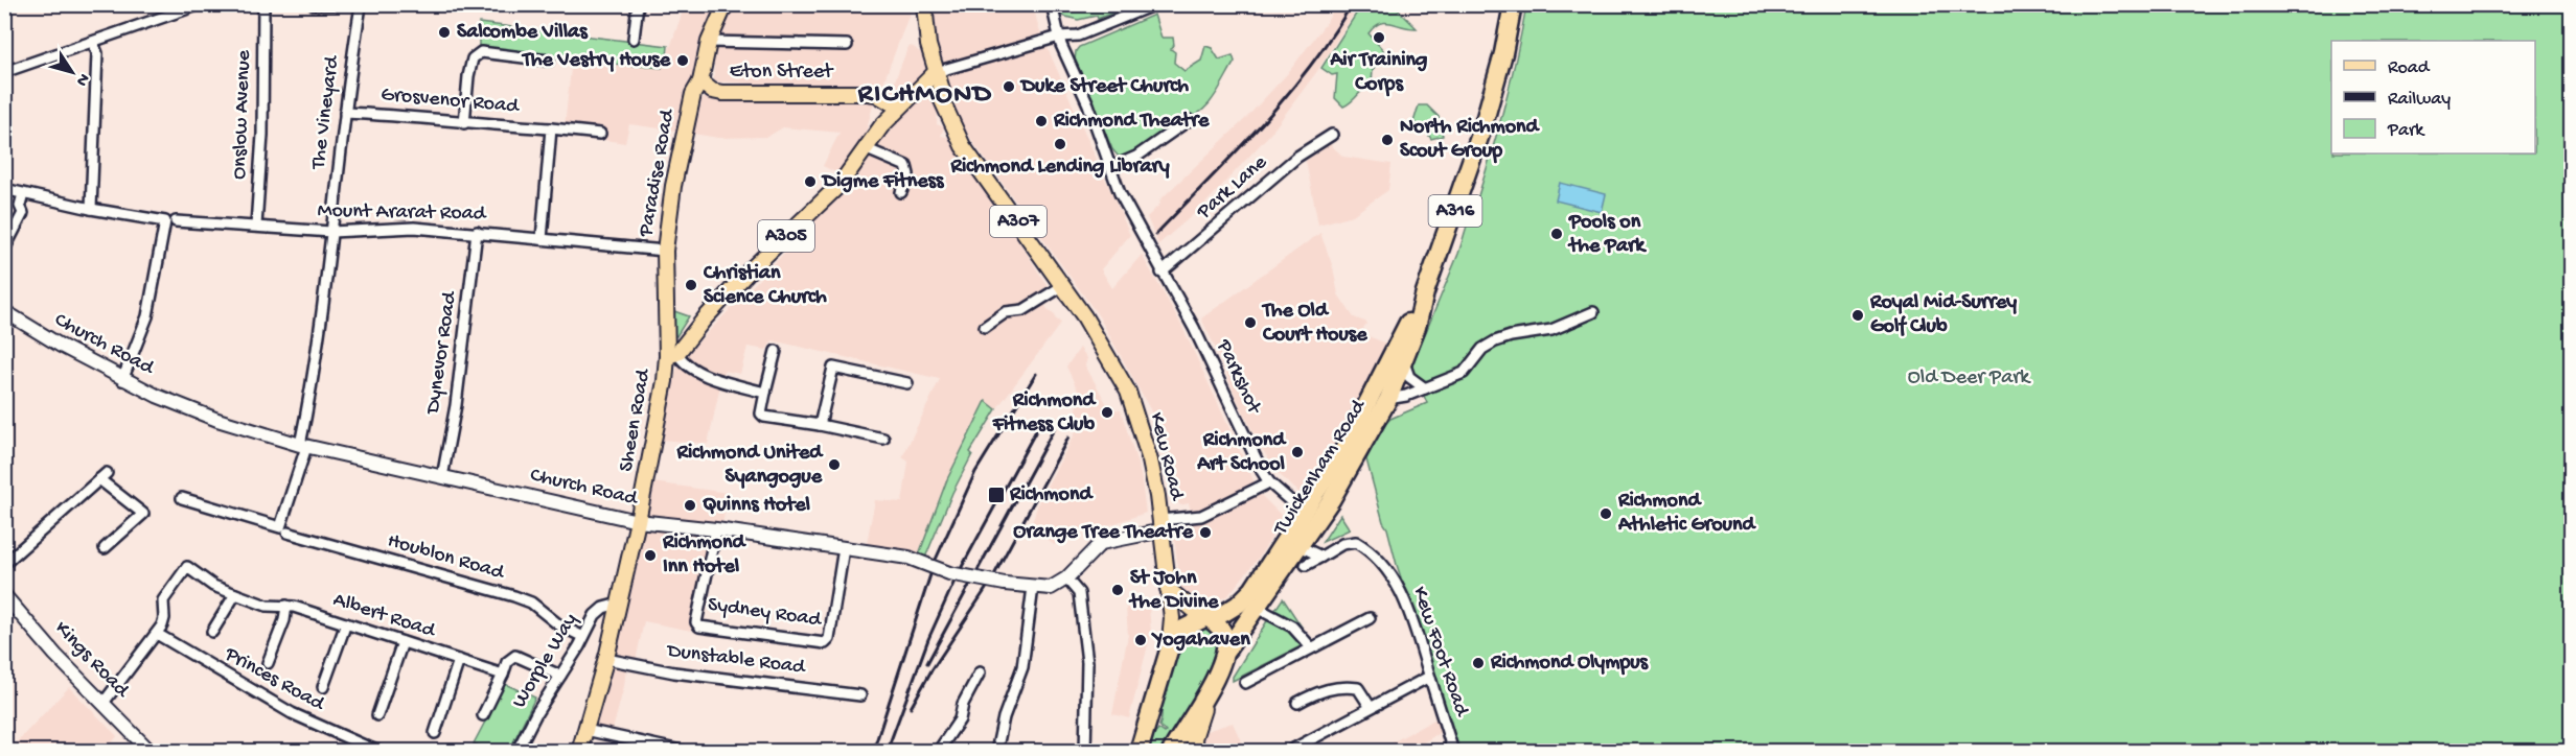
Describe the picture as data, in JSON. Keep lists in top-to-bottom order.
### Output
{
  "streets": {
    "highway": ["A316", "Twickenham Road"],
    "main road": [
      "Eton Street",
      "Paradise Road",
      "A307",
      "A305",
      "Sheen Road",
      "Kew Road"
    ],
    "street": [
      "Grosvenor Road",
      "The Vineyard",
      "Onslow Avenue",
      "Park Lane",
      "Mount Ararat Road",
      "Church Road",
      "Dynevor Road",
      "Parkshot",
      "Houblon Road",
      "Sydney Road",
      "Albert Road",
      "Kew Foot Road",
      "Kings Road",
      "Dunstable Road",
      "Worple Way",
      "Princes Road"
    ]
  },
  "crossings": [
    ["Eton Street", "Paradise Road"],
    ["Eton Street", "Sheen Road"],
    ["Grosvenor Road", "The Vineyard"],
    ["The Vineyard", "Mount Ararat Road"],
    ["The Vineyard", "Church Road"],
    ["Onslow Avenue", "Mount Ararat Road"],
    ["Paradise Road", "Mount Ararat Road"],
    ["Paradise Road", "Sheen Road"],
    ["Park Lane", "Parkshot"],
    ["A316", "A307"],
    ["A316", "Twickenham Road"],
    ["Mount Ararat Road", "Dynevor Road"],
    ["A307", "Kew Road"],
    ["Church Road", "Dynevor Road"],
    ["Church Road", "Sheen Road"],
    ["Church Road", "Kew Road"],
    ["Church Road", "Sydney Road"],
    ["Parkshot", "Twickenham Road"],
    ["Sheen Road", "Dunstable Road"],
    ["Sheen Road", "Worple Way"],
    ["Houblon Road", "Worple Way"],
    ["Albert Road", "Princes Road"]
  ],
  "districts": ["RICHMOND"],
  "parks": ["Old Deer Park"],
  "places": {
    "other": [
      "Salcombe Villas",
      "Air Training Corps",
      "The Vestry House",
      "Duke Street Church",
      "Richmond Theatre",
      "North Richmond Scout Group",
      "Richmond Lending Library",
      "Digme Fitness",
      "Pools on the Park",
      "Christian Science Church",
      "Royal Mid-Surrey Golf Club",
      "The Old Court House",
      "Richmond Fitness Club",
      "Richmond Art School",
      "Richmond United Syangogue",
      "Quinns Hotel",
      "Richmond Athletic Ground",
      "Orange Tree Theatre",
      "Richmond Inn Hotel",
      "St John the Divine",
      "Yogahaven",
      "Richmond Olympus"
    ],
    "transit": ["Richmond"]
  },
  "legend": ["Road", "Railway", "Park"],
  "north": "bottom right"
}
